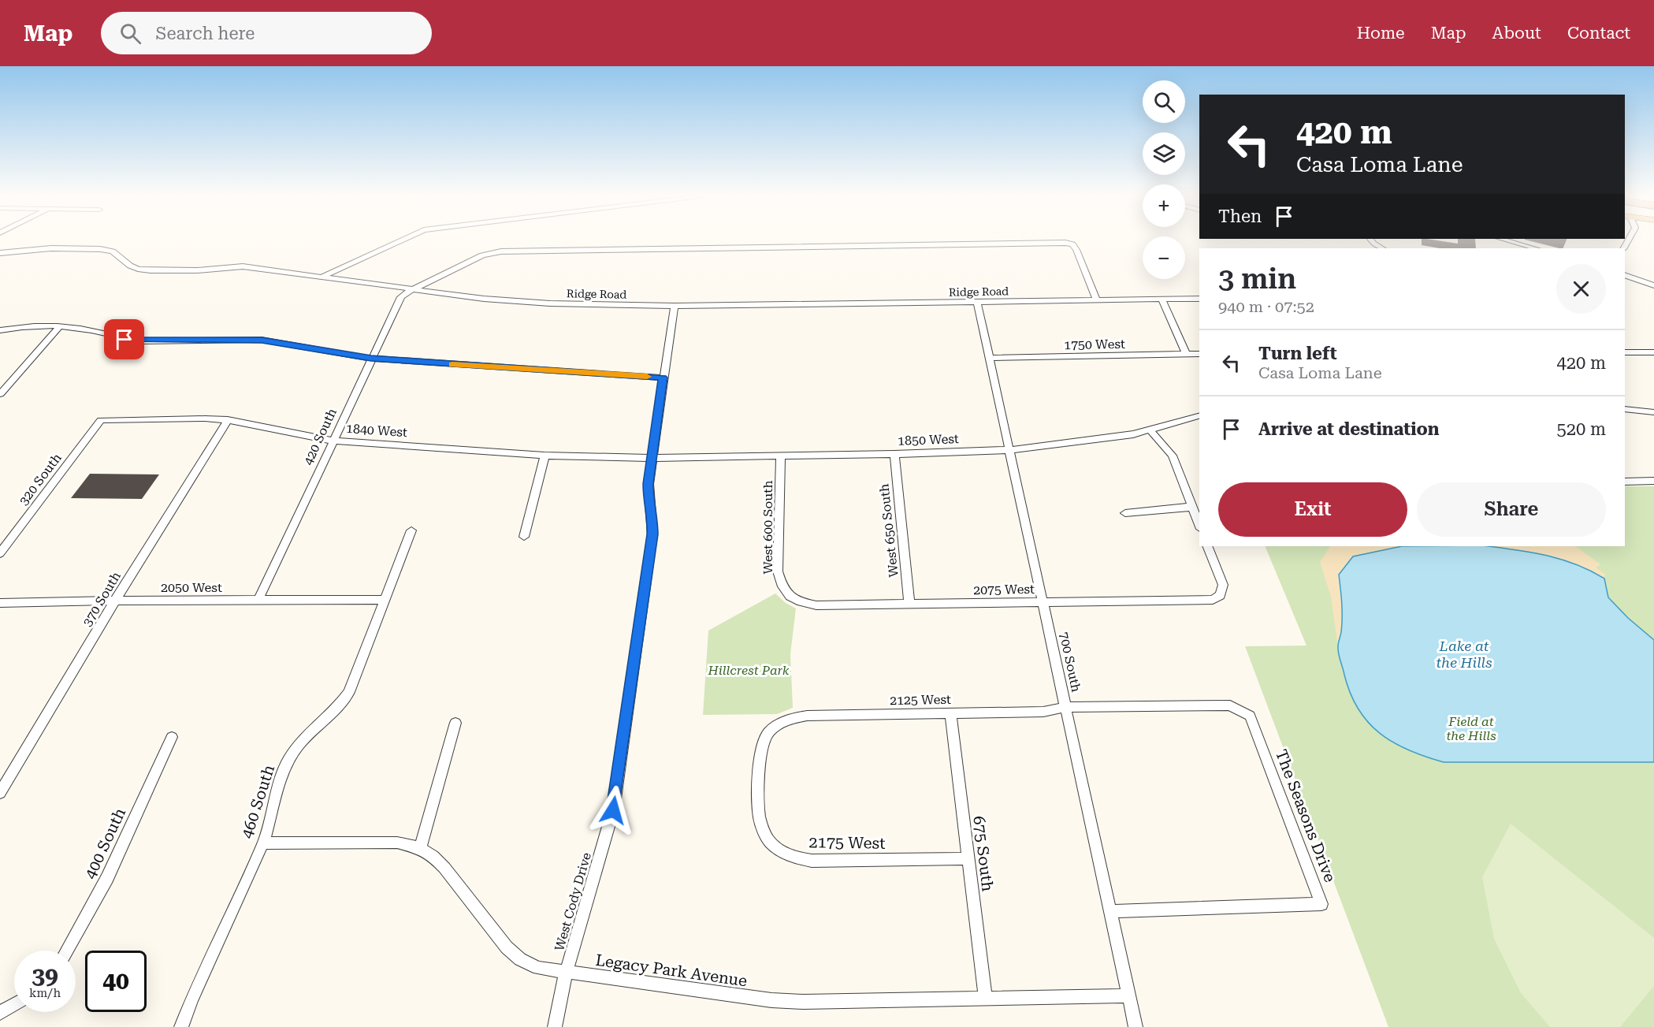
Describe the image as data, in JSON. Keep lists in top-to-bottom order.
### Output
{
  "streets": {
    "street": [
      "Ridge Road",
      "1750 West",
      "1840 West",
      "420 South",
      "1850 West",
      "320 South",
      "West 600 South",
      "West 650 South",
      "2050 West",
      "2075 West",
      "370 South",
      "700 South",
      "2125 West",
      "460 South",
      "The Seasons Drive",
      "2175 West",
      "400 South",
      "675 South",
      "West Cody Drive",
      "Legacy Park Avenue"
    ]
  },
  "crossings": [
    ["Ridge Road", "420 South"],
    ["Ridge Road", "700 South"],
    ["Ridge Road", "West Cody Drive"],
    ["1750 West", "700 South"],
    ["1840 West", "420 South"],
    ["1840 West", "1850 West"],
    ["1840 West", "320 South"],
    ["1840 West", "370 South"],
    ["1840 West", "West Cody Drive"],
    ["420 South", "2050 West"],
    ["1850 West", "West 600 South"],
    ["1850 West", "West 650 South"],
    ["1850 West", "700 South"],
    ["1850 West", "West Cody Drive"],
    ["West 600 South", "2075 West"],
    ["West 650 South", "2075 West"],
    ["2050 West", "370 South"],
    ["2050 West", "460 South"],
    ["2075 West", "700 South"],
    ["700 South", "2125 West"],
    ["700 South", "The Seasons Drive"],
    ["700 South", "Legacy Park Avenue"],
    ["2125 West", "The Seasons Drive"],
    ["2125 West", "2175 West"],
    ["2125 West", "675 South"],
    ["460 South", "Legacy Park Avenue"],
    ["2175 West", "675 South"],
    ["675 South", "Legacy Park Avenue"],
    ["West Cody Drive", "Legacy Park Avenue"]
  ],
  "water": ["Lake at the Hills"],
  "parks": ["Hillcrest Park", "Field at the Hills"],
  "page": {
    "header": "Map",
    "search": "Search here",
    "nav": [
      "Home",
      "Map",
      "About",
      "Contact"
    ],
    "map_buttons": ["+", "−"],
    "turn": ["420 m", "Casa Loma Lane"],
    "then": "Then",
    "heading": ["3 min", "940 m · 07:52"],
    "list": [
      {
        "name": "Turn left",
        "note": "Casa Loma Lane",
        "value": "420 m"
      },
      {
        "name": "Arrive at destination",
        "value": "520 m"
      }
    ],
    "buttons": ["Exit", "Share"],
    "speed": "39 km/h",
    "limit": "40"
  }
}
